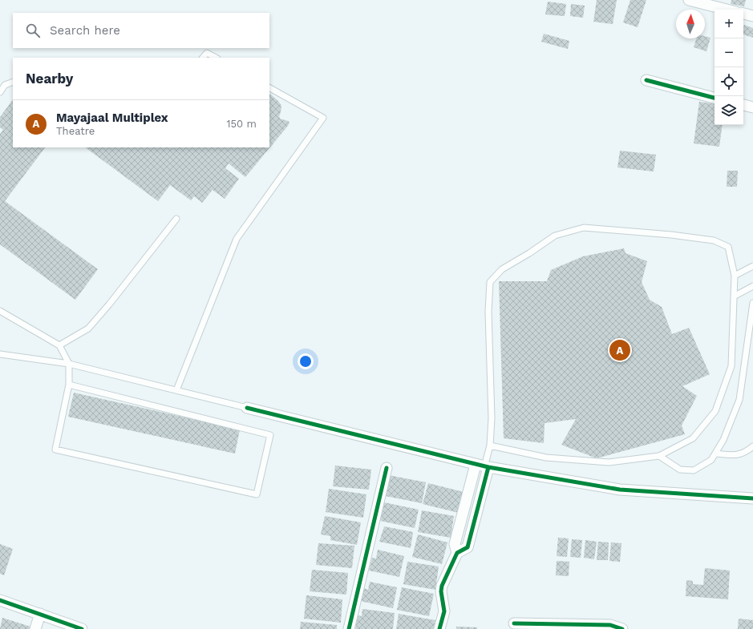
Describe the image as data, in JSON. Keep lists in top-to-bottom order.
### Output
{
  "north": "top",
  "page": {
    "map_buttons": ["+", "−"],
    "search": "Search here",
    "heading": "Nearby",
    "list": [
      {
        "mark": "A",
        "name": "Mayajaal Multiplex",
        "note": "Theatre",
        "value": "150 m"
      }
    ],
    "pins": "A"
  }
}
